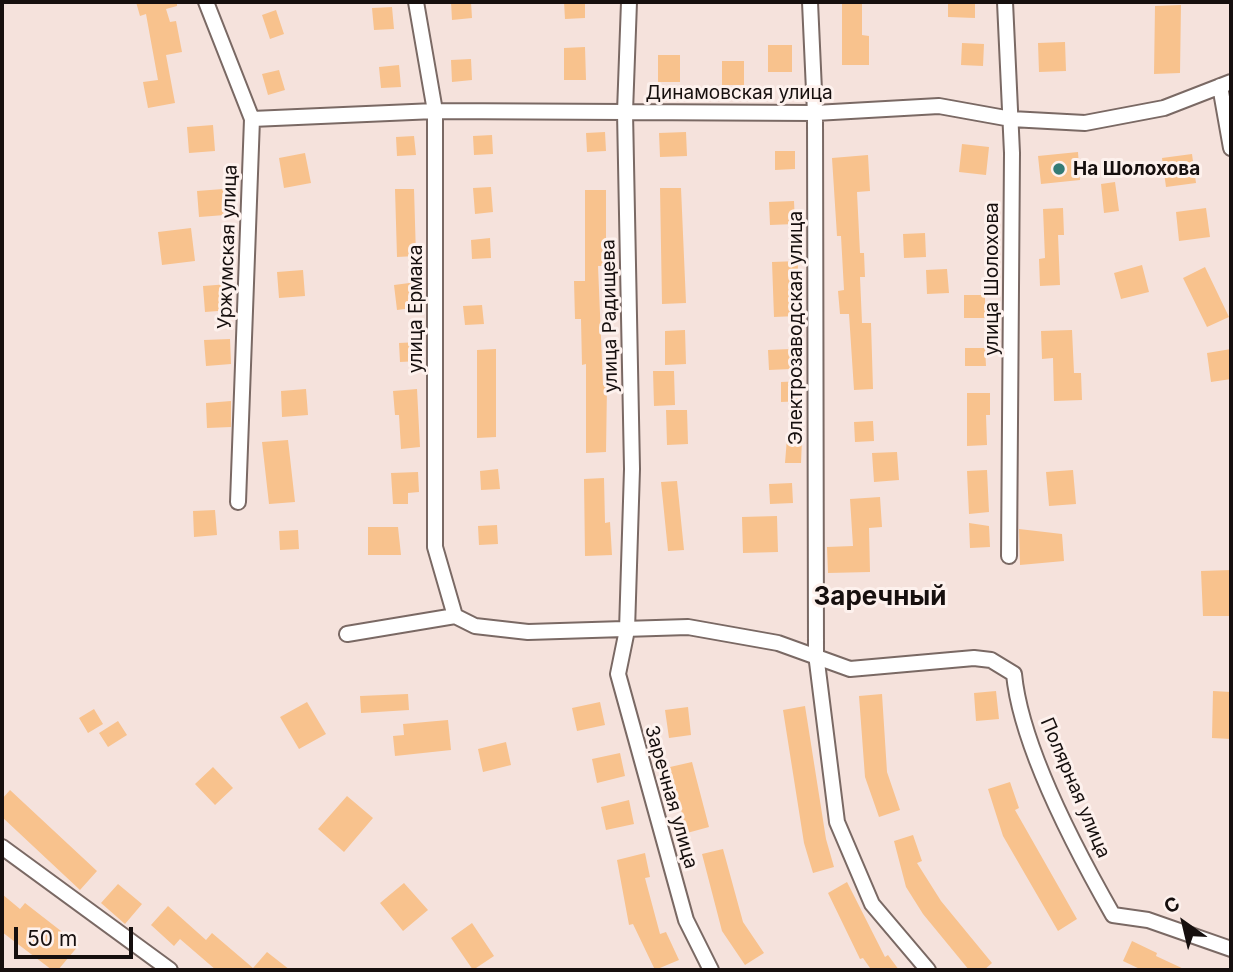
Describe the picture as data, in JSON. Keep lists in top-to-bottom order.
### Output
{
  "streets": {
    "street": [
      "Динамовская улица",
      "Уржумская улица",
      "улица Шолохова",
      "улица Ермака",
      "улица Радищева",
      "Электрозаводская улица",
      "Полярная улица",
      "Заречная улица"
    ]
  },
  "crossings": [
    ["Динамовская улица", "Уржумская улица"],
    ["Динамовская улица", "улица Шолохова"],
    ["Динамовская улица", "улица Ермака"],
    ["Динамовская улица", "улица Радищева"],
    ["Динамовская улица", "Электрозаводская улица"],
    ["улица Радищева", "Заречная улица"],
    ["Электрозаводская улица", "Полярная улица"]
  ],
  "districts": ["Заречный"],
  "places": ["На Шолохова"],
  "scale_bar": "50 m",
  "north": "top left"
}
